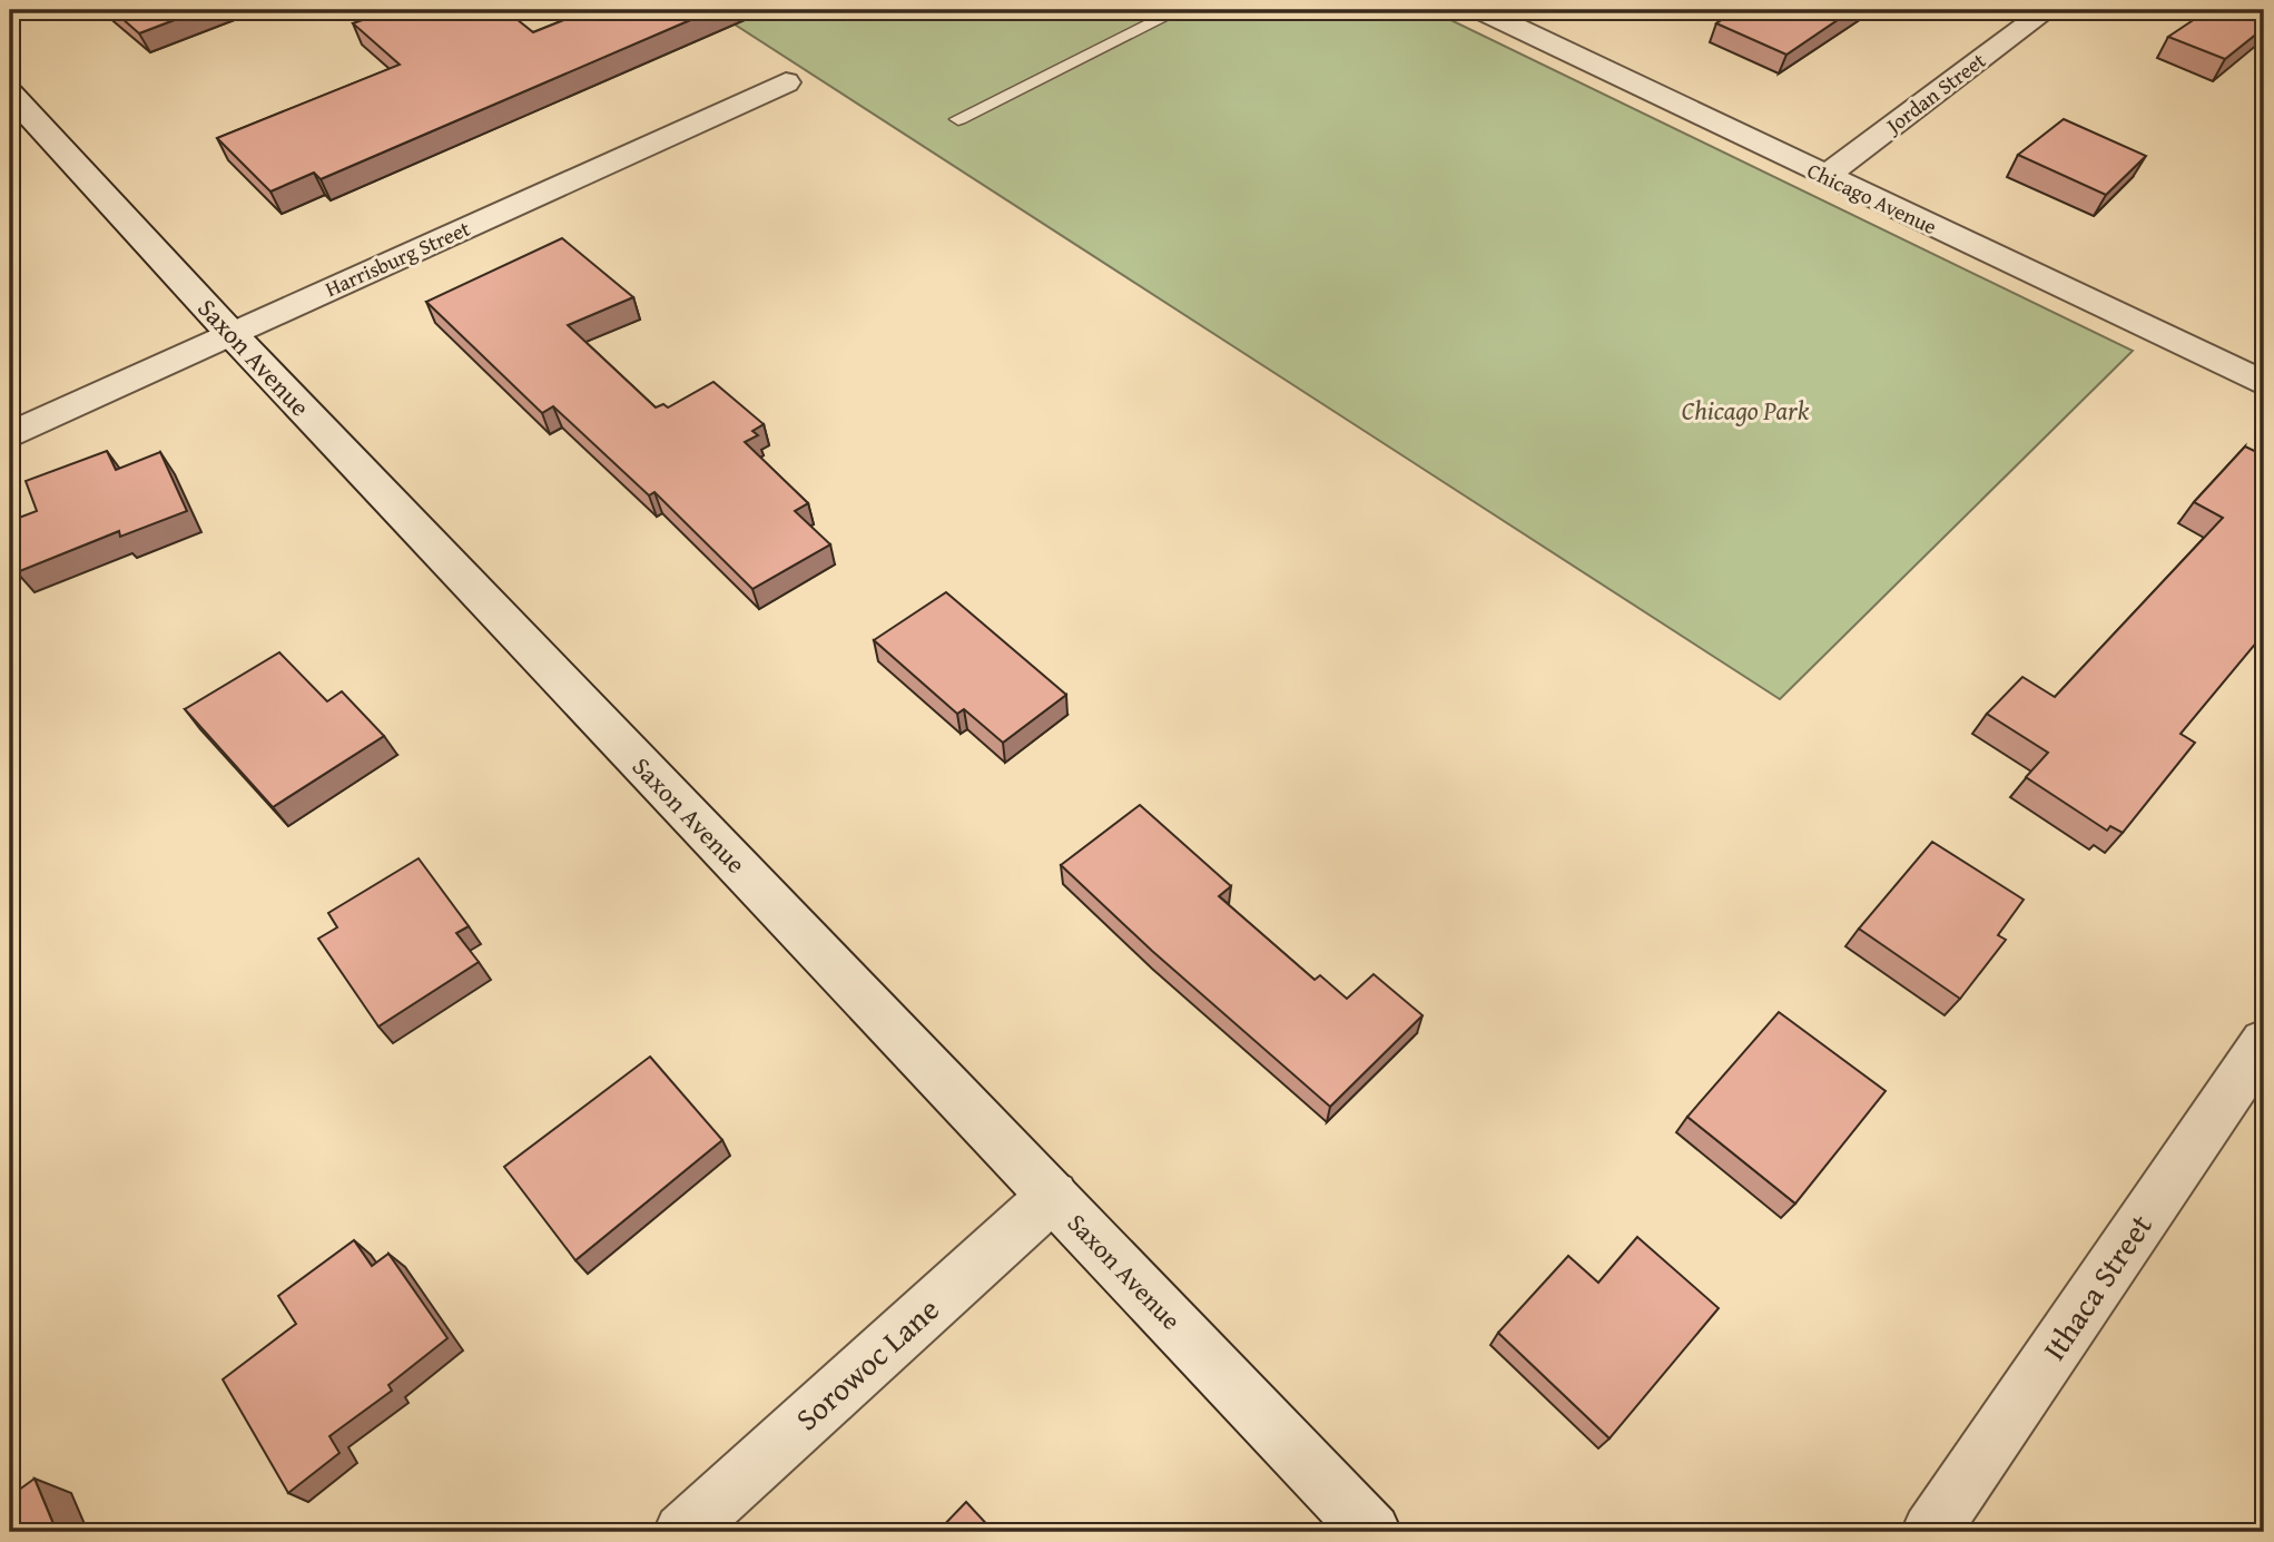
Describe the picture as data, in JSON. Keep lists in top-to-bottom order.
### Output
{
  "streets": {
    "street": [
      "Jordan Street",
      "Chicago Avenue",
      "Harrisburg Street",
      "Saxon Avenue",
      "Ithaca Street",
      "Sorowoc Lane"
    ]
  },
  "crossings": [
    ["Jordan Street", "Chicago Avenue"],
    ["Harrisburg Street", "Saxon Avenue"],
    ["Saxon Avenue", "Sorowoc Lane"]
  ],
  "parks": ["Chicago Park"]
}
